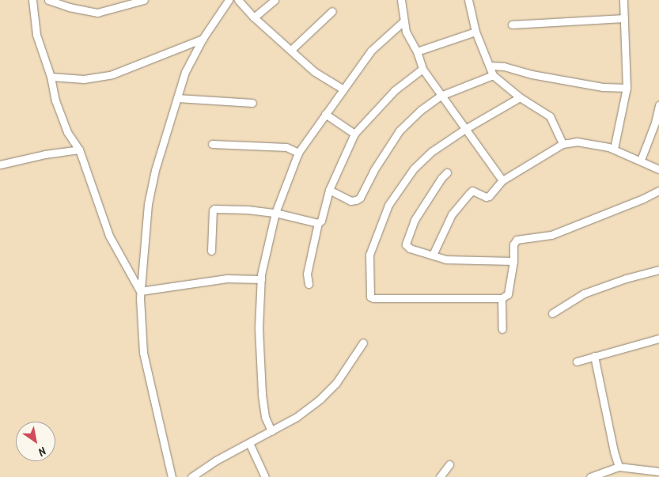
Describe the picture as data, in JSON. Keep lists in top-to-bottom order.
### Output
{
  "north": "bottom right"
}
